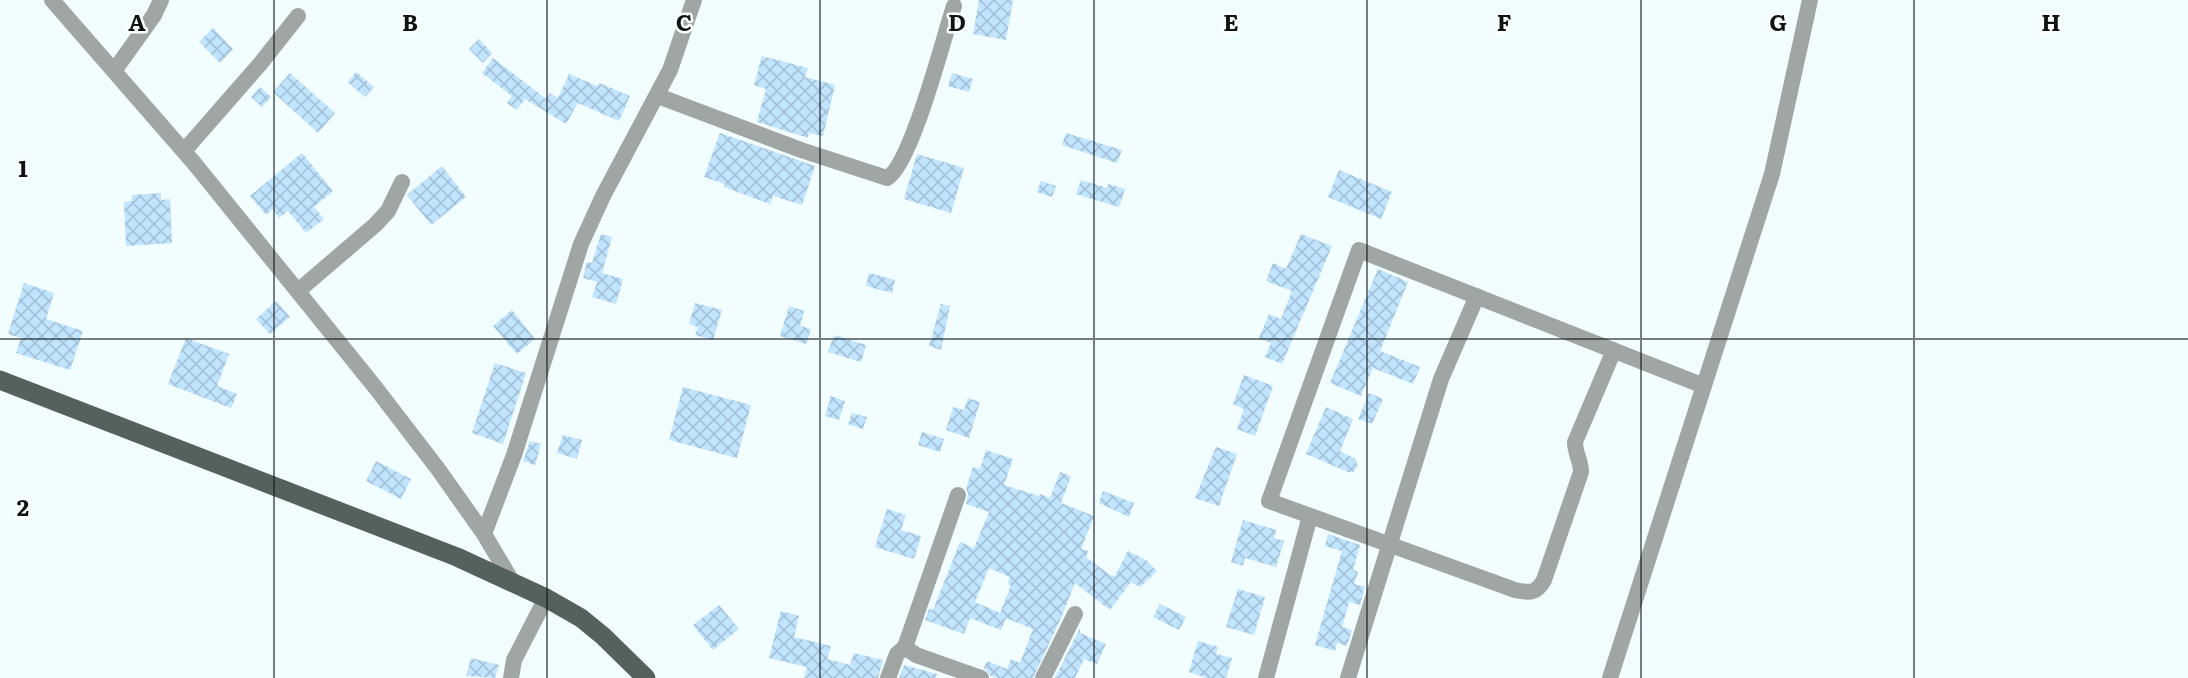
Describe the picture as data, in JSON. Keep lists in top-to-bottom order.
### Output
{
  "grid": {
    "columns": [
      "A",
      "B",
      "C",
      "D",
      "E",
      "F",
      "G",
      "H"
    ],
    "rows": ["1", "2"]
  }
}
